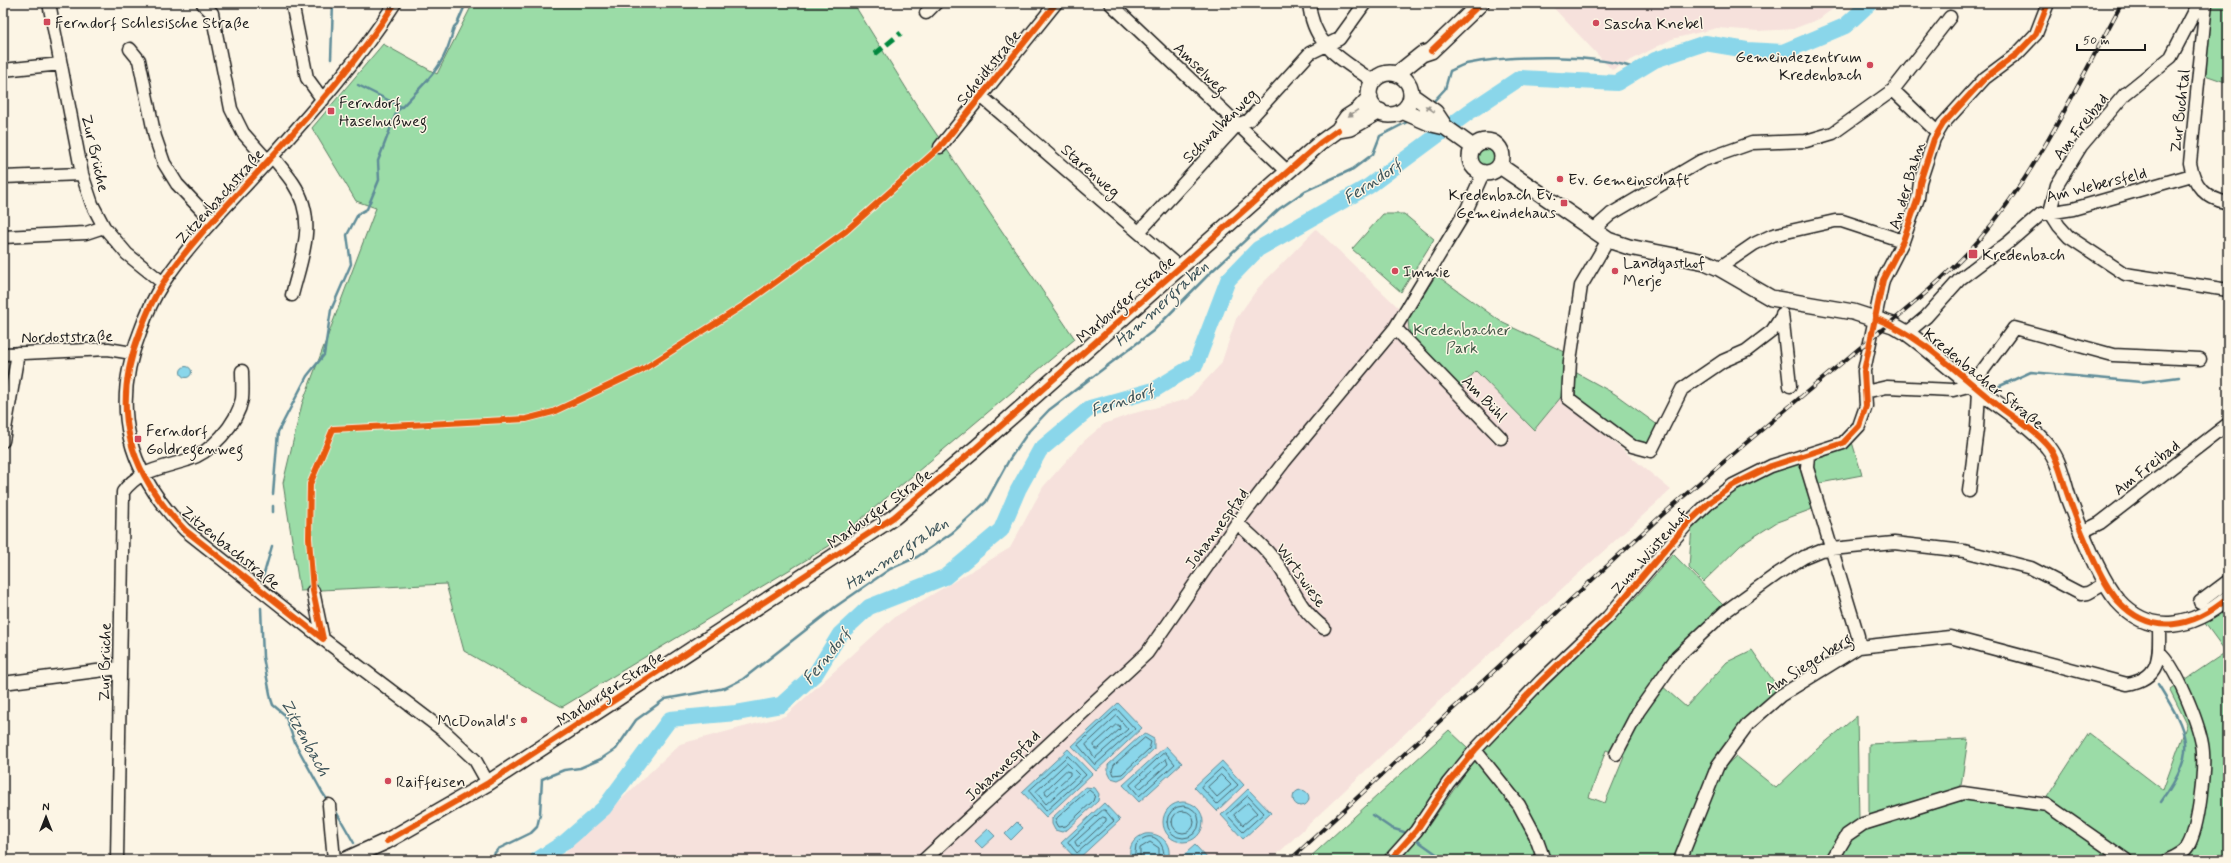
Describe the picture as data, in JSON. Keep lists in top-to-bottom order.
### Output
{
  "streets": {
    "main road": ["Marburger Straße", "Kredenbacher Straße"],
    "street": [
      "Scheidtstraße",
      "Amselweg",
      "Zur Buchtal",
      "Schwalbenweg",
      "Am Freibad",
      "Zur Brüche",
      "Starenweg",
      "Am Webersfeld",
      "An der Bahn",
      "Zitzenbachstraße",
      "Nordoststraße",
      "Am Bühl",
      "Johannespfad",
      "Zum Wüstenhof",
      "Wirtswiese",
      "Am Siegerberg"
    ]
  },
  "crossings": [
    ["Scheidtstraße", "Starenweg"],
    ["Amselweg", "Schwalbenweg"],
    ["Amselweg", "Marburger Straße"],
    ["Zur Buchtal", "Am Webersfeld"],
    ["Schwalbenweg", "Starenweg"],
    ["Am Freibad", "Am Webersfeld"],
    ["Am Freibad", "Kredenbacher Straße"],
    ["Zur Brüche", "Zitzenbachstraße"],
    ["Starenweg", "Marburger Straße"],
    ["Am Webersfeld", "Kredenbacher Straße"],
    ["An der Bahn", "Kredenbacher Straße"],
    ["An der Bahn", "Zum Wüstenhof"],
    ["Zitzenbachstraße", "Marburger Straße"],
    ["Zitzenbachstraße", "Nordoststraße"],
    ["Kredenbacher Straße", "Johannespfad"],
    ["Kredenbacher Straße", "Zum Wüstenhof"],
    ["Kredenbacher Straße", "Am Siegerberg"],
    ["Am Bühl", "Johannespfad"],
    ["Johannespfad", "Wirtswiese"]
  ],
  "water": ["Ferndorf", "Hammergraben", "Zitzenbach"],
  "parks": ["Kredenbacher Park"],
  "places": {
    "transit": [
      "Ferndorf Schlesische Straße",
      "Ferndorf Haselnußweg",
      "Kredenbach Ev. Gemeindehaus",
      "Kredenbach",
      "Ferndorf Goldregenweg"
    ],
    "other": [
      "Sascha Knebel",
      "Gemeindezentrum Kredenbach",
      "Ev. Gemeinschaft",
      "Immie",
      "Landgasthof Merje",
      "McDonald's",
      "Raiffeisen"
    ]
  },
  "scale_bar": "50 m",
  "north": "top"
}
